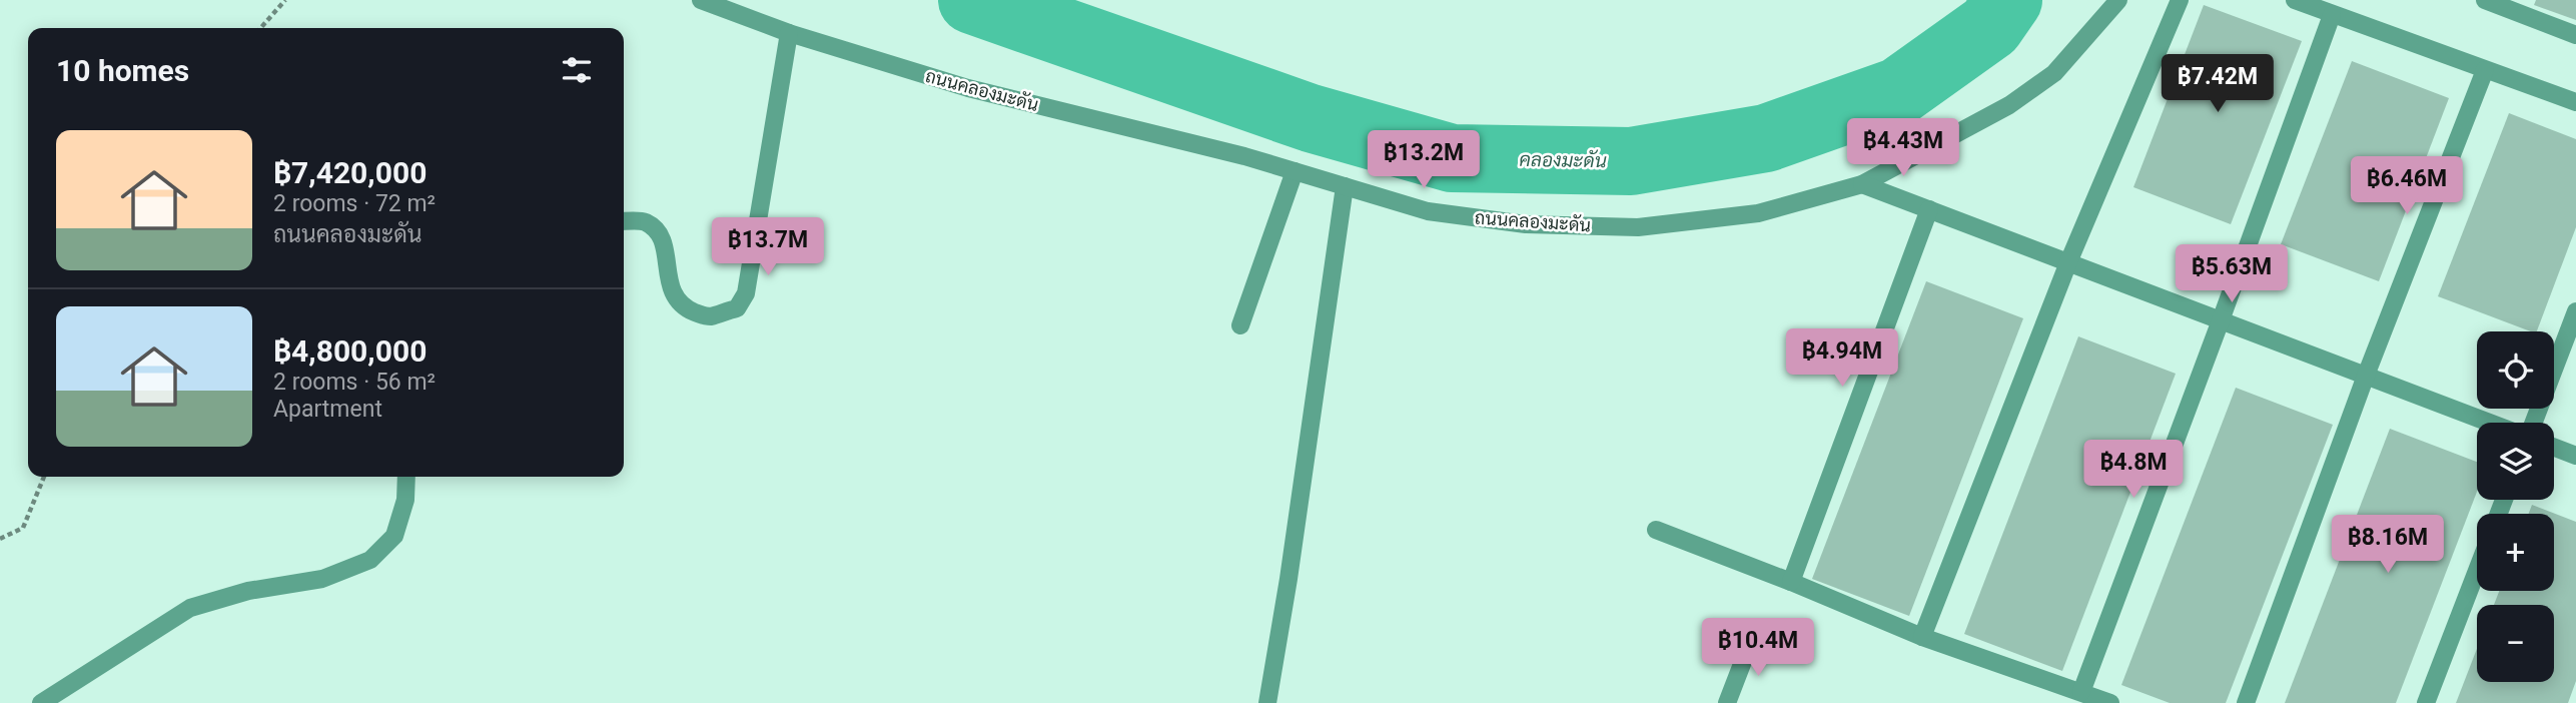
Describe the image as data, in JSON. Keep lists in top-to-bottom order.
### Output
{
  "streets": {
    "street": ["ถนนคลองมะดัน"]
  },
  "water": ["คลองมะดัน"],
  "page": {
    "heading": "10 homes",
    "price": [
      "฿7.42M",
      "฿4.43M",
      "฿13.2M",
      "฿6.46M",
      "฿13.7M",
      "฿5.63M",
      "฿4.94M",
      "฿4.8M",
      "฿8.16M",
      "฿10.4M"
    ],
    "list": [
      {
        "name": "฿7,420,000",
        "note": "2 rooms · 72 m² · ถนนคลองมะดัน"
      },
      {
        "name": "฿4,800,000",
        "note": "2 rooms · 56 m² · Apartment"
      }
    ],
    "map_buttons": ["+", "−"]
  }
}
